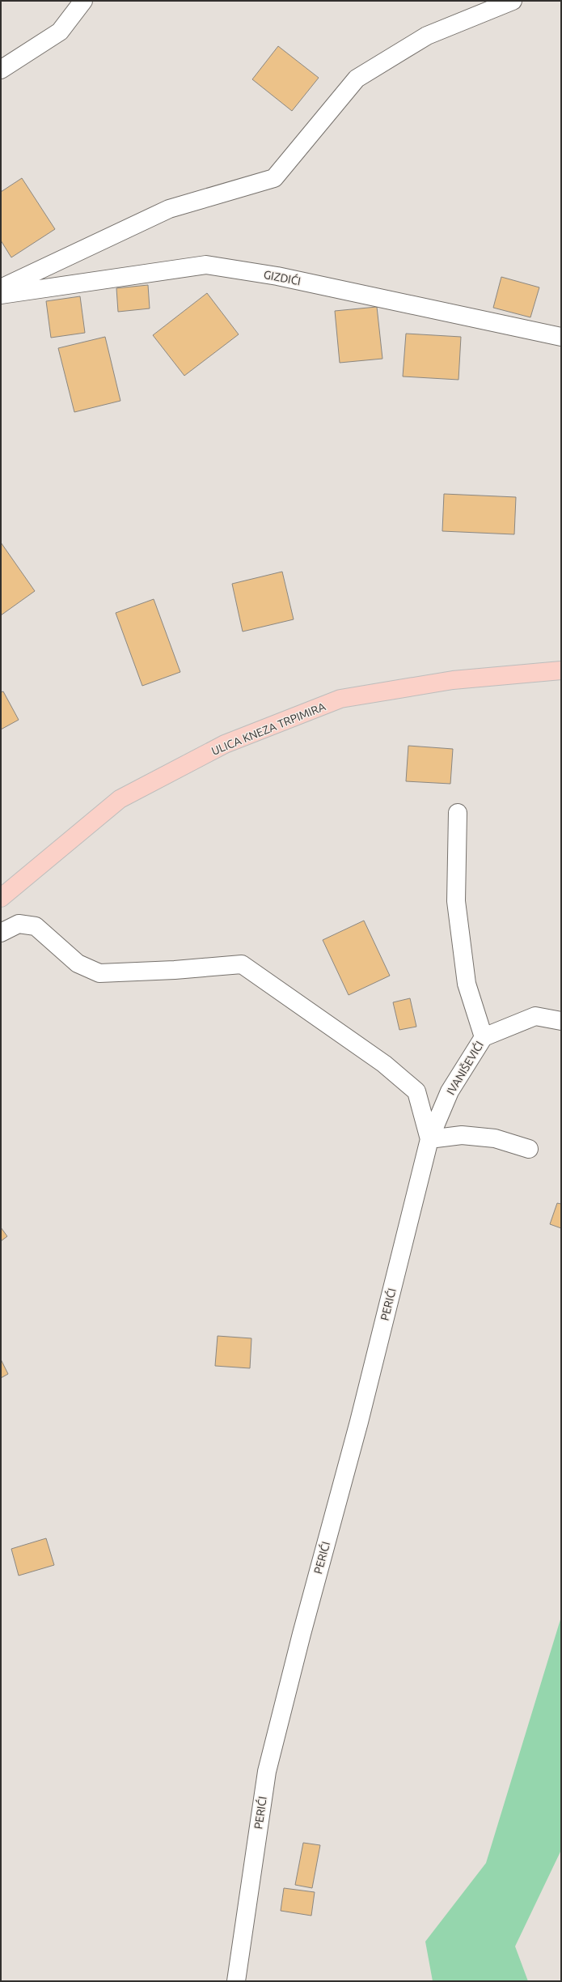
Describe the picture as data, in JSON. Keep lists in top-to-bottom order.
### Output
{
  "streets": {
    "main road": ["ULICA KNEZA TRPIMIRA"],
    "street": ["GIZDIĆI", "IVANIŠEVIĆI", "PERIĆI"]
  },
  "crossings": [
    ["IVANIŠEVIĆI", "PERIĆI"]
  ]
}
